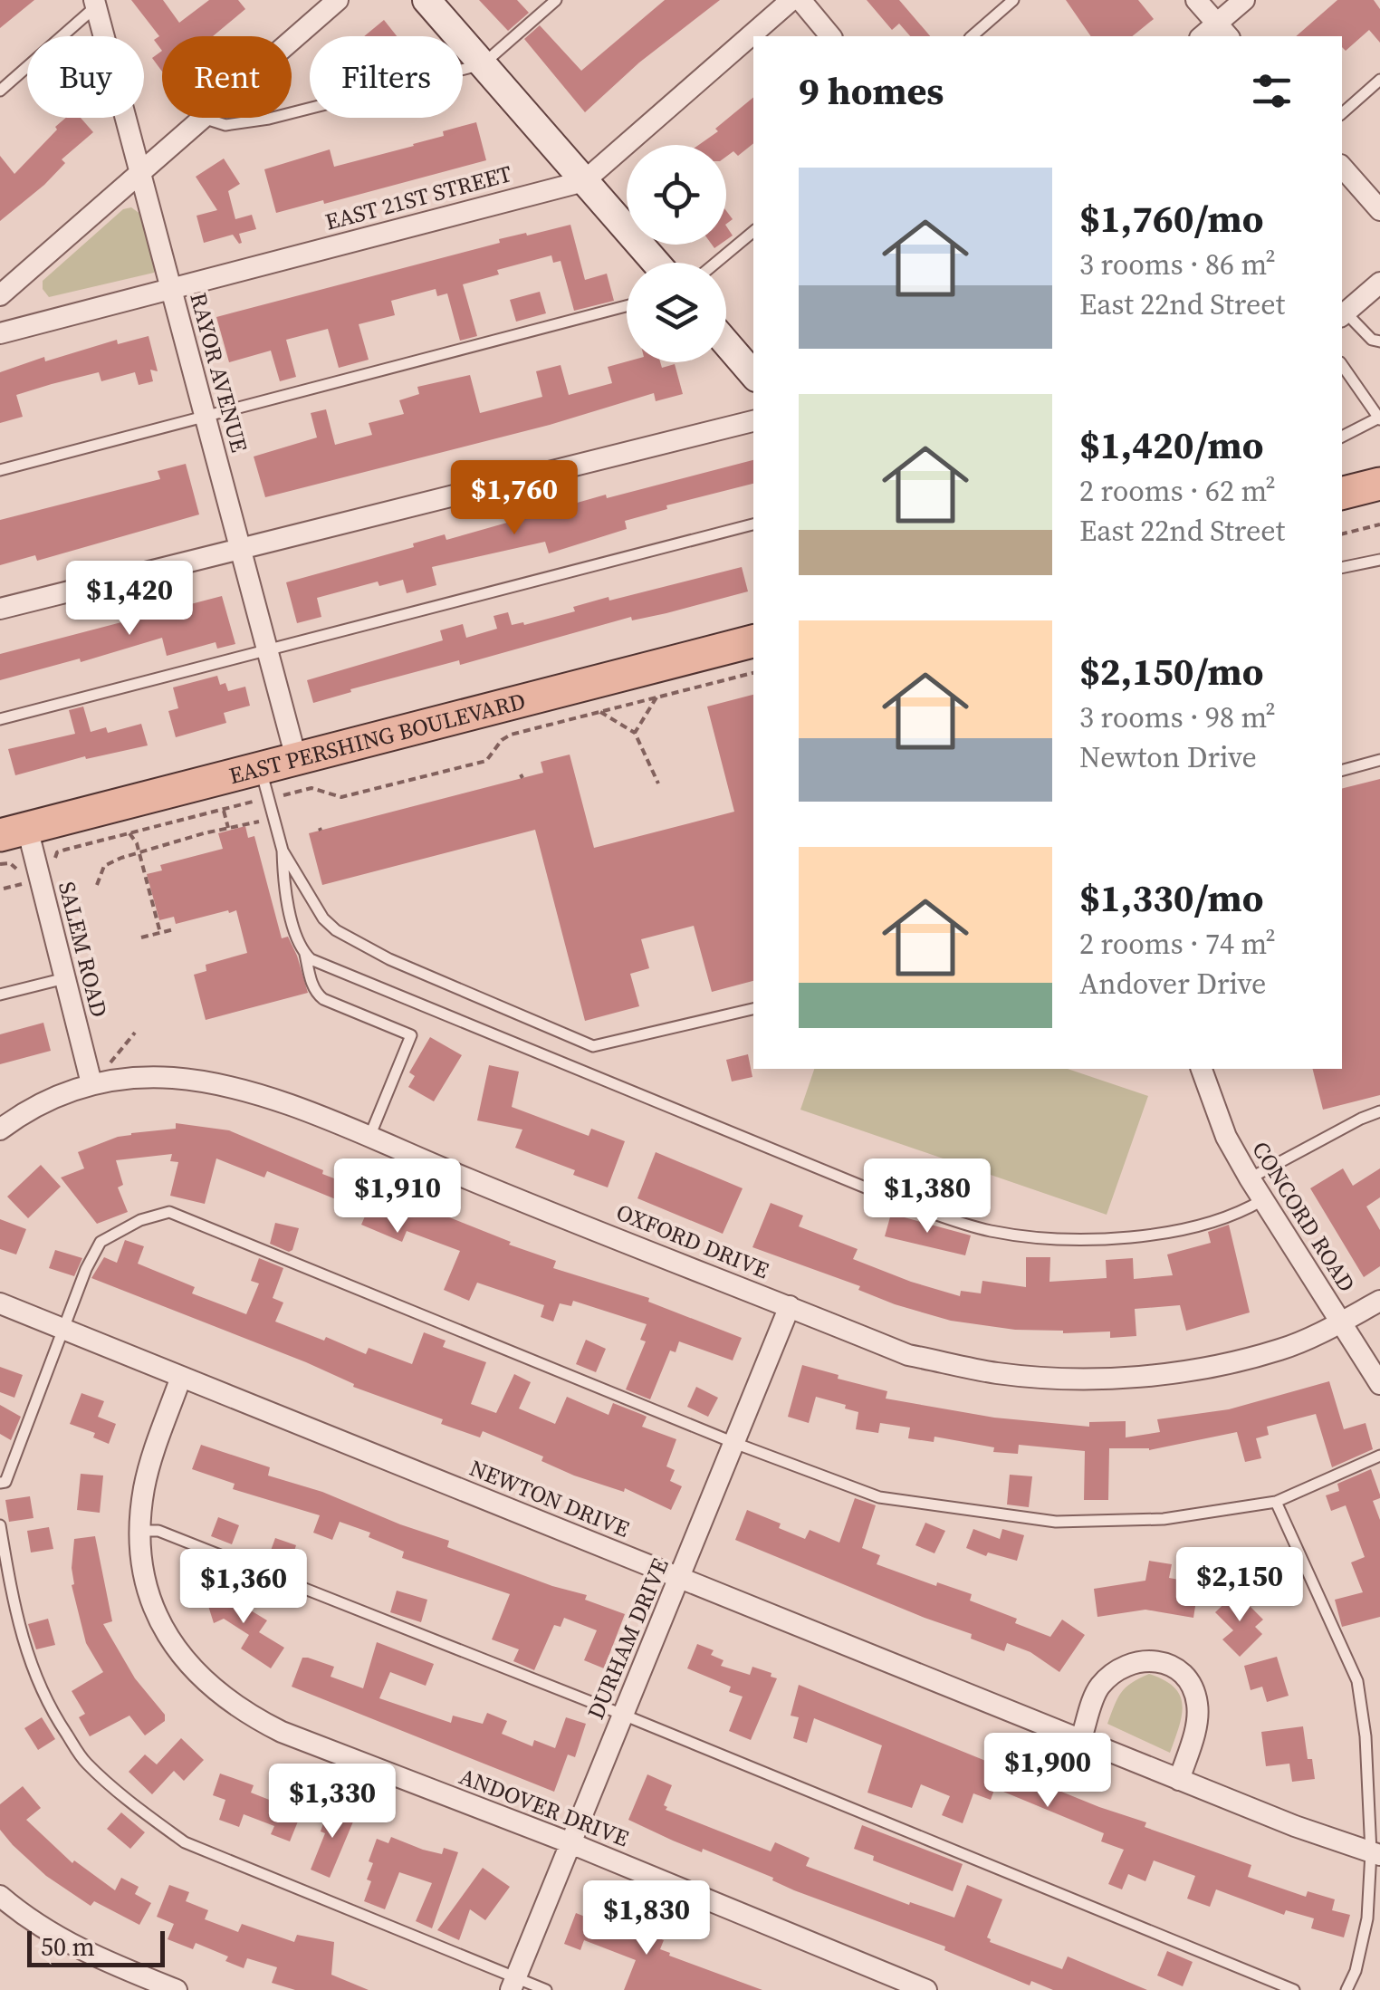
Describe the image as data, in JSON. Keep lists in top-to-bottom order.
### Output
{
  "streets": {
    "main road": ["EAST PERSHING BOULEVARD"],
    "street": [
      "EAST 21ST STREET",
      "RAYOR AVENUE",
      "SALEM ROAD",
      "CONCORD ROAD",
      "OXFORD DRIVE",
      "NEWTON DRIVE",
      "DURHAM DRIVE",
      "ANDOVER DRIVE"
    ]
  },
  "crossings": [
    ["EAST 21ST STREET", "RAYOR AVENUE"],
    ["RAYOR AVENUE", "EAST PERSHING BOULEVARD"],
    ["EAST PERSHING BOULEVARD", "SALEM ROAD"],
    ["SALEM ROAD", "OXFORD DRIVE"],
    ["CONCORD ROAD", "OXFORD DRIVE"],
    ["OXFORD DRIVE", "DURHAM DRIVE"],
    ["NEWTON DRIVE", "DURHAM DRIVE"],
    ["NEWTON DRIVE", "ANDOVER DRIVE"],
    ["DURHAM DRIVE", "ANDOVER DRIVE"]
  ],
  "scale_bar": "50 m",
  "page": {
    "chip": ["Buy", "Rent", "Filters"],
    "heading": "9 homes",
    "list": [
      {
        "name": "$1,760/mo",
        "note": "3 rooms · 86 m² · East 22nd Street"
      },
      {
        "name": "$1,420/mo",
        "note": "2 rooms · 62 m² · East 22nd Street"
      },
      {
        "name": "$2,150/mo",
        "note": "3 rooms · 98 m² · Newton Drive"
      },
      {
        "name": "$1,330/mo",
        "note": "2 rooms · 74 m² · Andover Drive"
      }
    ],
    "price": [
      "$1,760",
      "$1,420",
      "$1,910",
      "$1,380",
      "$2,150",
      "$1,360",
      "$1,900",
      "$1,330",
      "$1,830"
    ],
    "scale": "50 m"
  }
}
